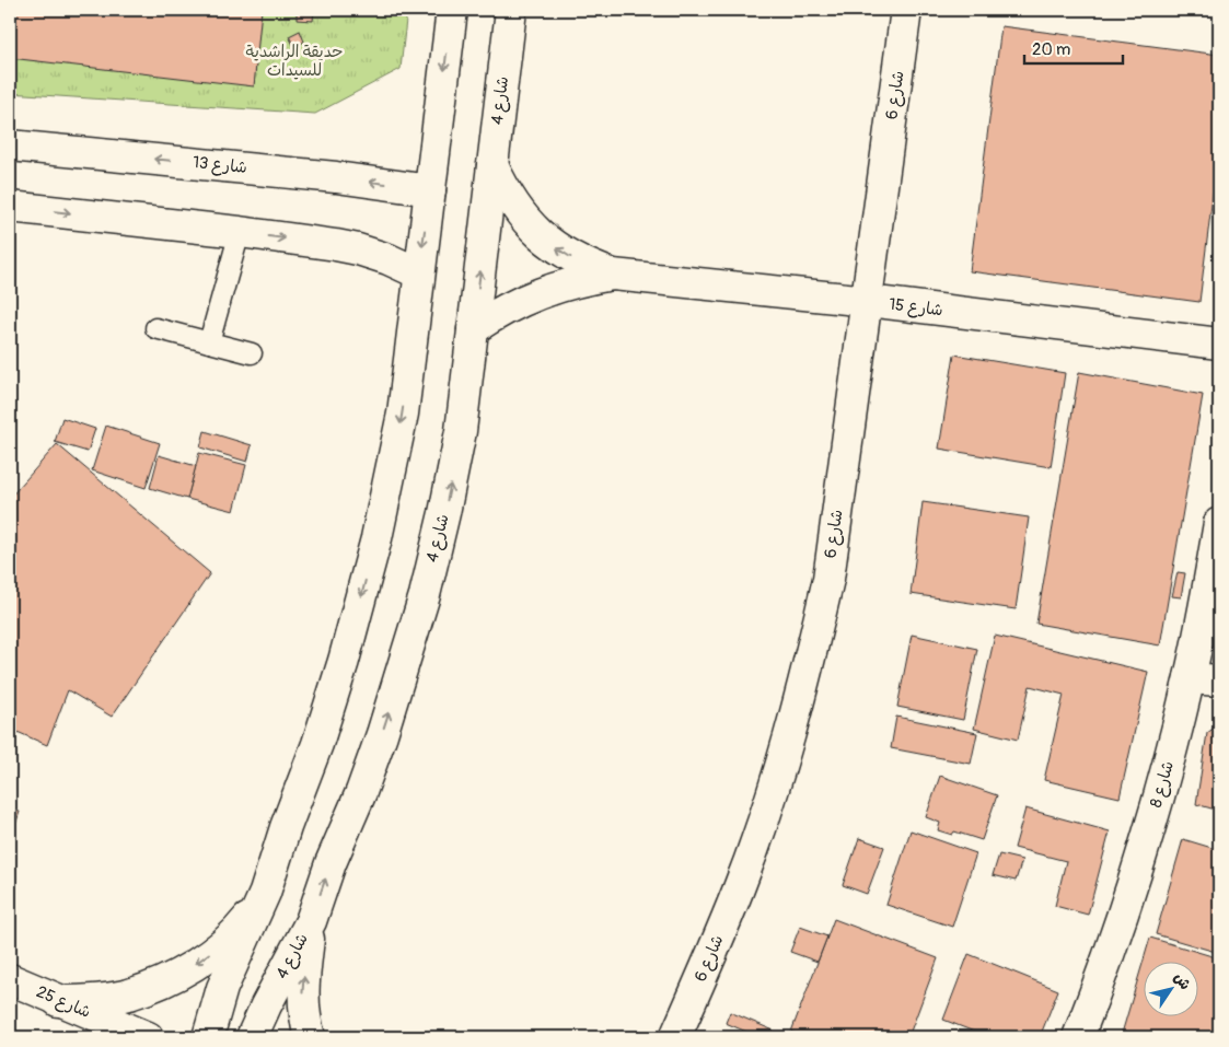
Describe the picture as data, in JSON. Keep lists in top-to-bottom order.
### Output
{
  "streets": {
    "street": [
      "شارع 6",
      "شارع 4",
      "شارع 13",
      "شارع 15",
      "شارع 8",
      "شارع 25"
    ]
  },
  "crossings": [
    ["شارع 6", "شارع 15"],
    ["شارع 4", "شارع 15"]
  ],
  "parks": ["حديقة الراشدية للسيدات"],
  "scale_bar": "20 m",
  "north": "top right"
}
